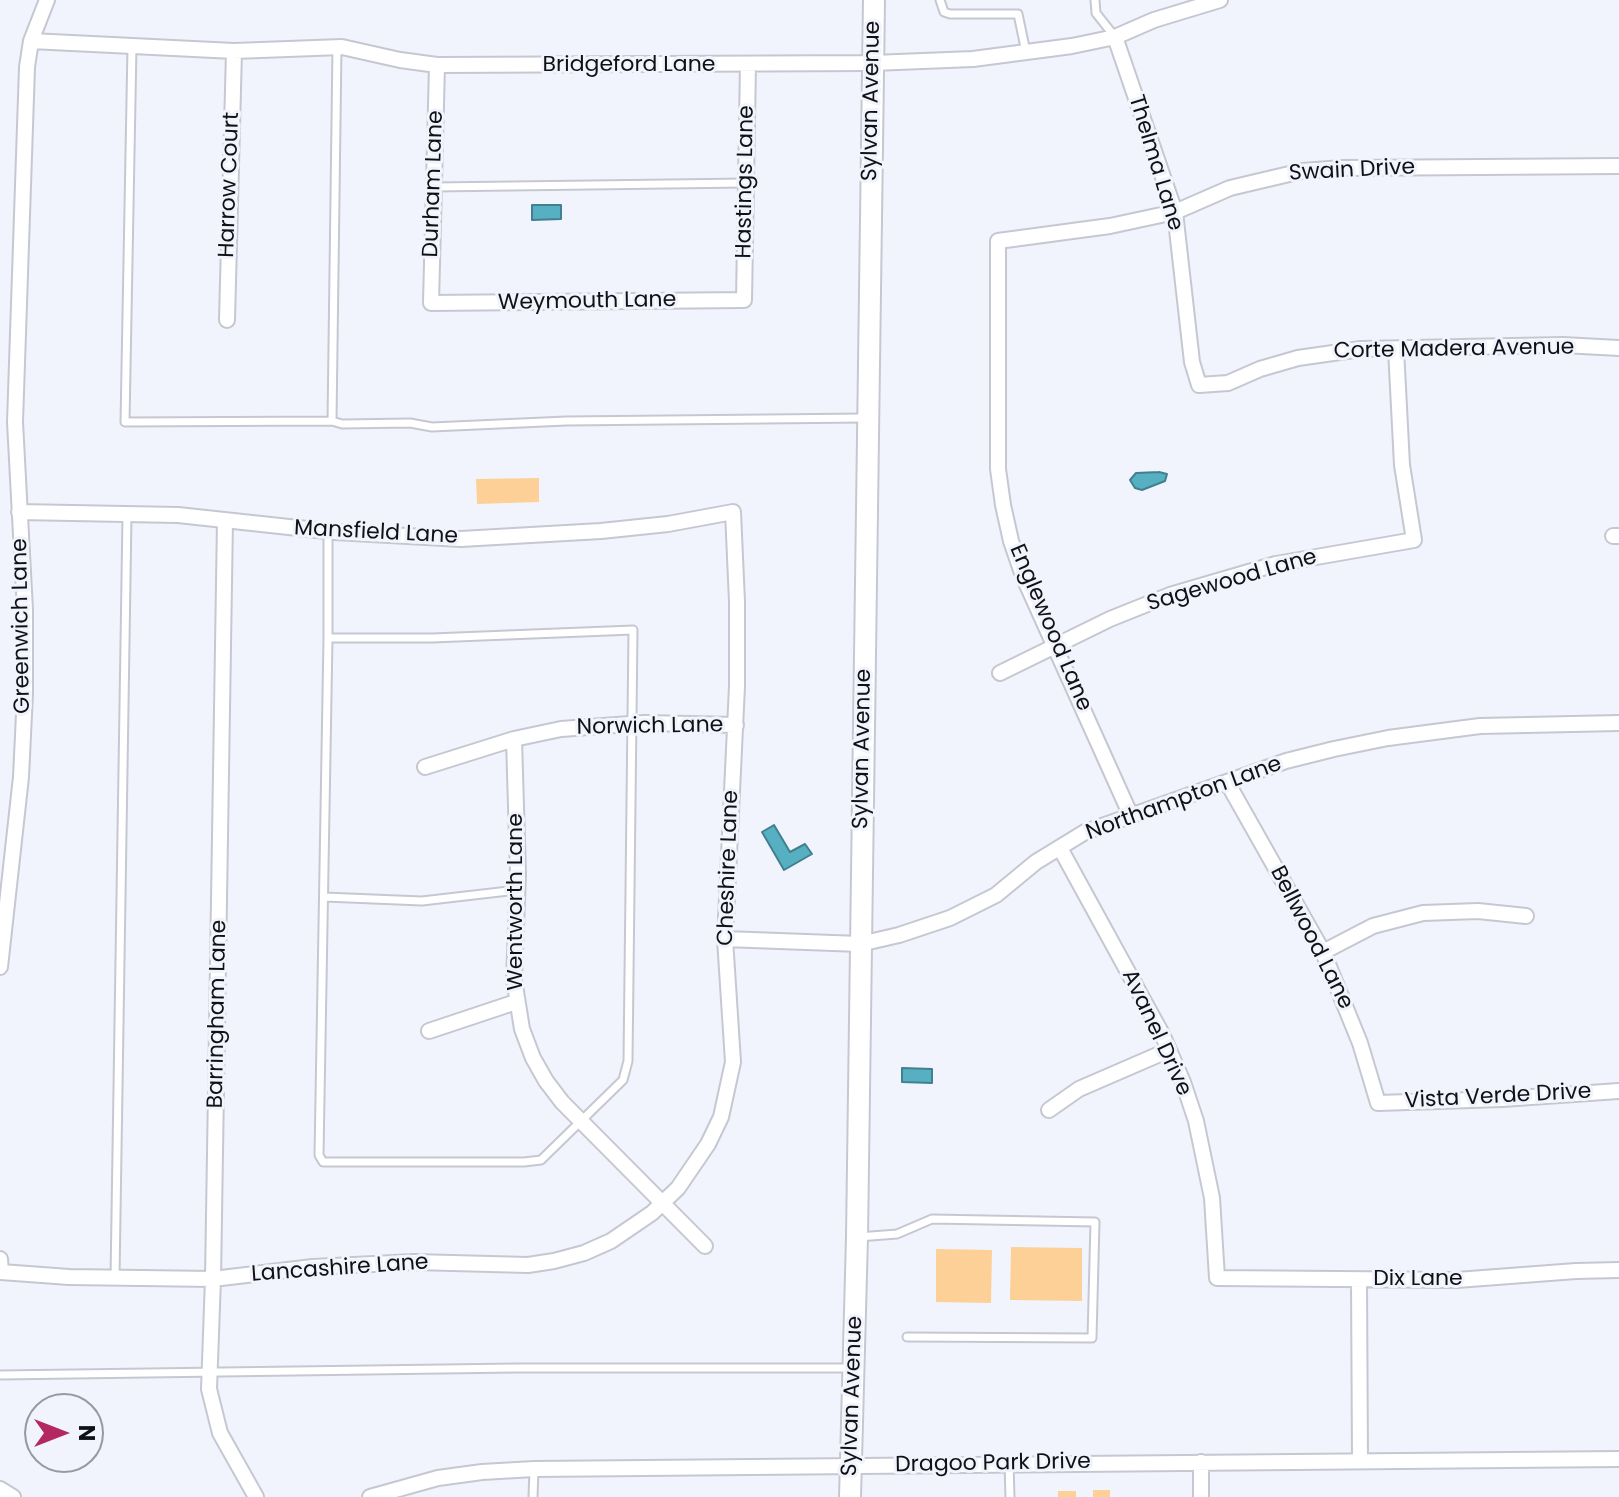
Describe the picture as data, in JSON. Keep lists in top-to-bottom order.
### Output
{
  "streets": {
    "main road": ["Sylvan Avenue"],
    "street": [
      "Bridgeford Lane",
      "Thelma Lane",
      "Swain Drive",
      "Hastings Lane",
      "Durham Lane",
      "Harrow Court",
      "Weymouth Lane",
      "Corte Madera Avenue",
      "Mansfield Lane",
      "Sagewood Lane",
      "Greenwich Lane",
      "Englewood Lane",
      "Norwich Lane",
      "Northampton Lane",
      "Cheshire Lane",
      "Wentworth Lane",
      "Bellwood Lane",
      "Barringham Lane",
      "Avanel Drive",
      "Vista Verde Drive",
      "Lancashire Lane",
      "Dix Lane",
      "Dragoo Park Drive"
    ]
  },
  "crossings": [
    ["Bridgeford Lane", "Sylvan Avenue"],
    ["Bridgeford Lane", "Thelma Lane"],
    ["Bridgeford Lane", "Hastings Lane"],
    ["Bridgeford Lane", "Durham Lane"],
    ["Bridgeford Lane", "Harrow Court"],
    ["Bridgeford Lane", "Greenwich Lane"],
    ["Sylvan Avenue", "Northampton Lane"],
    ["Sylvan Avenue", "Dragoo Park Drive"],
    ["Thelma Lane", "Swain Drive"],
    ["Thelma Lane", "Corte Madera Avenue"],
    ["Swain Drive", "Englewood Lane"],
    ["Hastings Lane", "Weymouth Lane"],
    ["Durham Lane", "Weymouth Lane"],
    ["Corte Madera Avenue", "Sagewood Lane"],
    ["Mansfield Lane", "Greenwich Lane"],
    ["Mansfield Lane", "Cheshire Lane"],
    ["Mansfield Lane", "Barringham Lane"],
    ["Sagewood Lane", "Englewood Lane"],
    ["Englewood Lane", "Northampton Lane"],
    ["Norwich Lane", "Cheshire Lane"],
    ["Norwich Lane", "Wentworth Lane"],
    ["Northampton Lane", "Cheshire Lane"],
    ["Northampton Lane", "Bellwood Lane"],
    ["Northampton Lane", "Avanel Drive"],
    ["Cheshire Lane", "Wentworth Lane"],
    ["Cheshire Lane", "Lancashire Lane"],
    ["Wentworth Lane", "Lancashire Lane"],
    ["Bellwood Lane", "Vista Verde Drive"],
    ["Barringham Lane", "Lancashire Lane"],
    ["Avanel Drive", "Dix Lane"]
  ],
  "north": "right"
}
